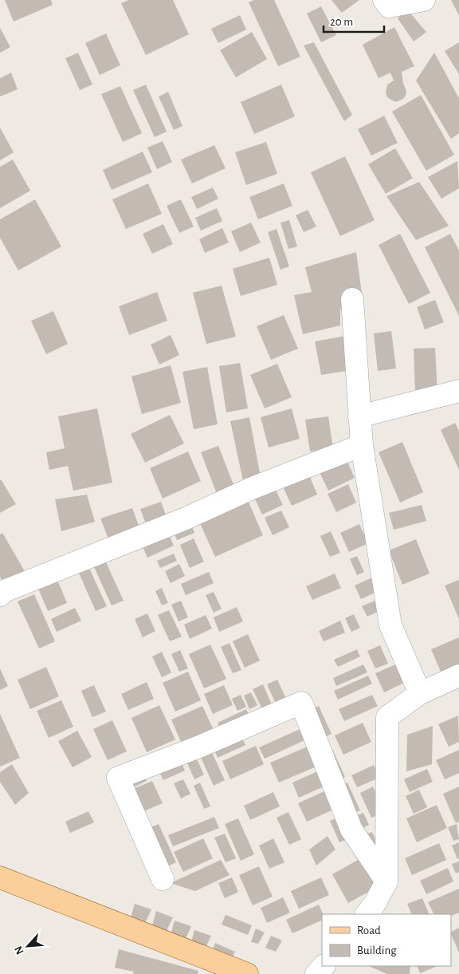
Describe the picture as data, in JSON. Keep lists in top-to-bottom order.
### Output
{
  "legend": ["Road", "Building"],
  "scale_bar": "20 m",
  "north": "bottom left"
}
